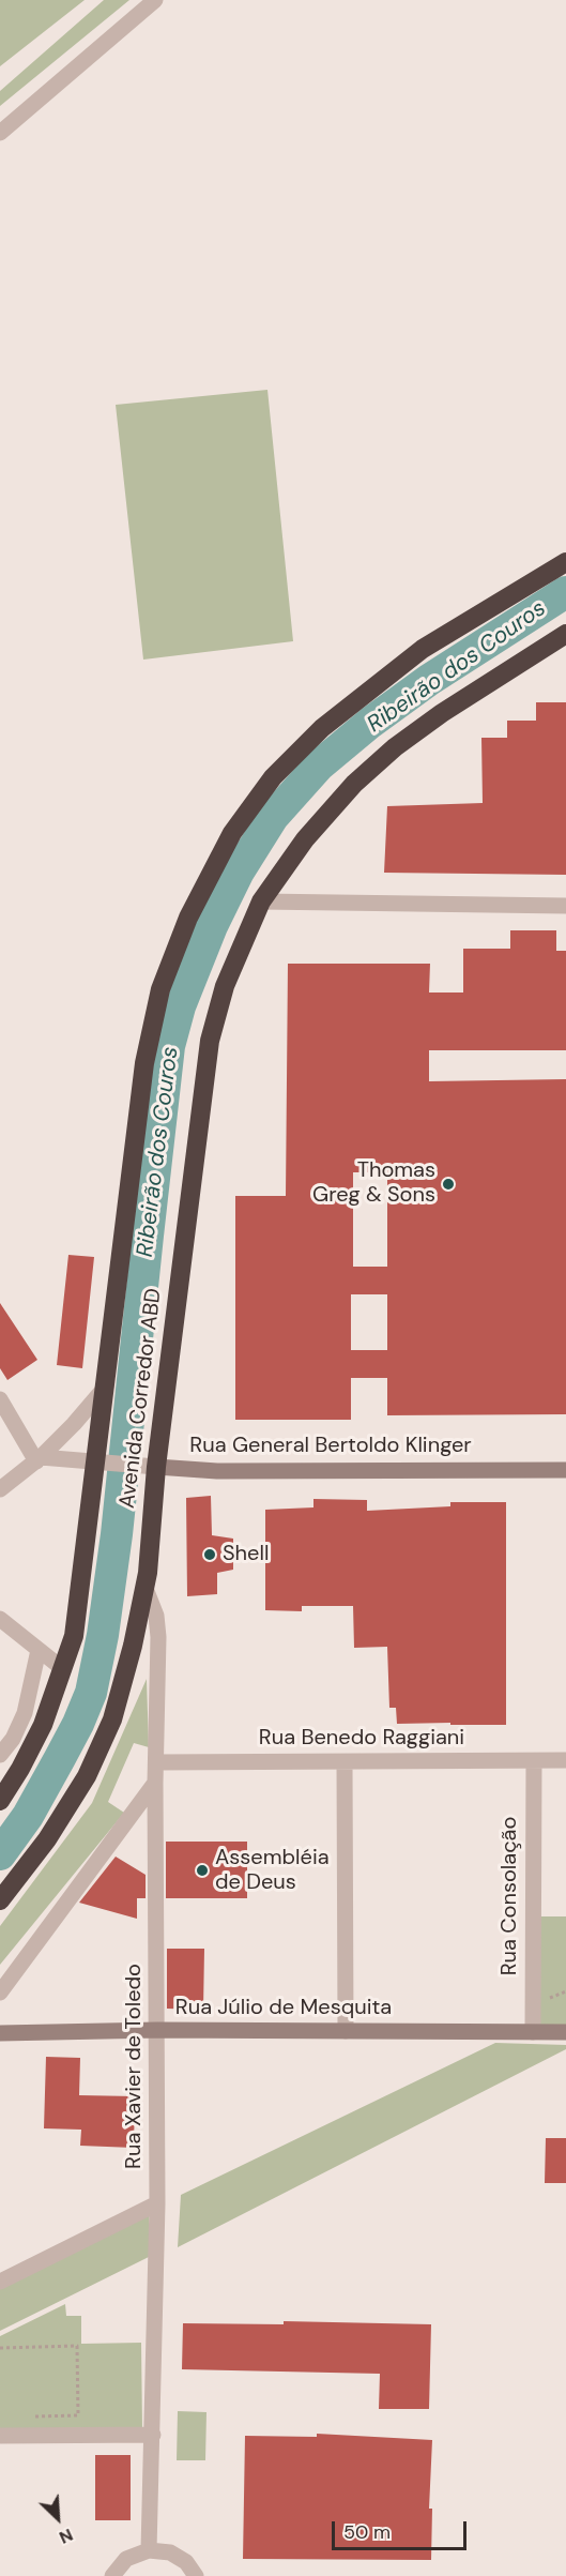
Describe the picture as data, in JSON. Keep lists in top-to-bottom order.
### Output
{
  "streets": {
    "highway": ["Avenida Corredor ABD"],
    "street": [
      "Rua General Bertoldo Klinger",
      "Rua Benedo Raggiani",
      "Rua Consolação",
      "Rua Júlio de Mesquita",
      "Rua Xavier de Toledo"
    ]
  },
  "crossings": [
    ["Avenida Corredor ABD", "Rua General Bertoldo Klinger"],
    ["Avenida Corredor ABD", "Rua Xavier de Toledo"],
    ["Rua Benedo Raggiani", "Rua Consolação"],
    ["Rua Benedo Raggiani", "Rua Xavier de Toledo"],
    ["Rua Consolação", "Rua Júlio de Mesquita"],
    ["Rua Júlio de Mesquita", "Rua Xavier de Toledo"]
  ],
  "water": ["Ribeirão dos Couros"],
  "places": ["Thomas Greg & Sons", "Shell", "Assembléia de Deus"],
  "scale_bar": "50 m",
  "north": "bottom right"
}
